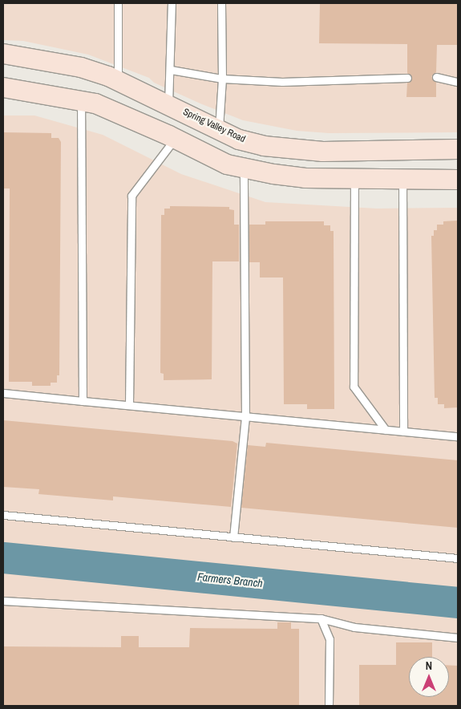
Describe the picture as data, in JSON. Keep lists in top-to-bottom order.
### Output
{
  "streets": {
    "main road": ["Spring Valley Road"]
  },
  "water": ["Farmers Branch"],
  "north": "top"
}
